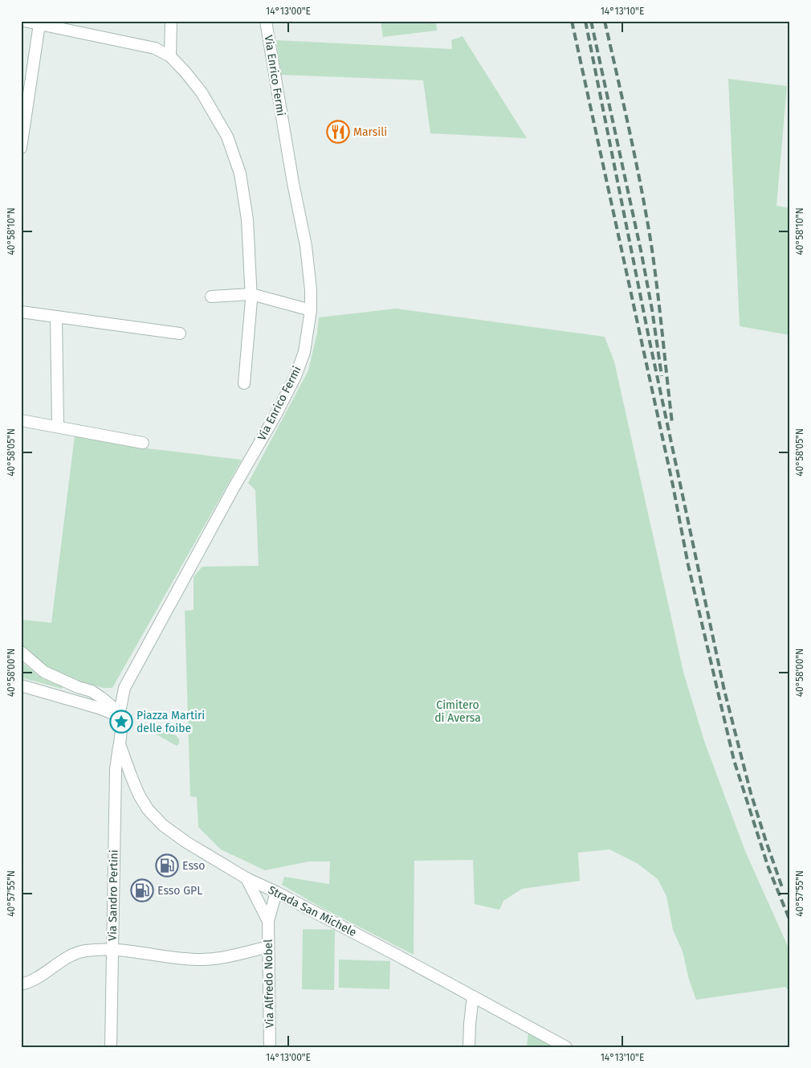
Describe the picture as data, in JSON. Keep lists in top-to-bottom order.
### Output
{
  "streets": {
    "street": [
      "Via Enrico Fermi",
      "Via Sandro Pertini",
      "Strada San Michele",
      "Via Alfredo Nobel"
    ]
  },
  "crossings": [
    ["Via Enrico Fermi", "Strada San Michele"],
    ["Via Sandro Pertini", "Strada San Michele"],
    ["Strada San Michele", "Via Alfredo Nobel"]
  ],
  "parks": ["Cimitero di Aversa"],
  "places": {
    "restaurant": ["Marsili"],
    "place": ["Piazza Martiri delle foibe"],
    "fuel station": ["Esso", "Esso GPL"]
  },
  "coordinates": [
    "14°13'00\"E",
    "14°13'10\"E",
    "40°58'10\"N",
    "40°58'05\"N",
    "40°58'00\"N",
    "40°57'55\"N"
  ]
}
